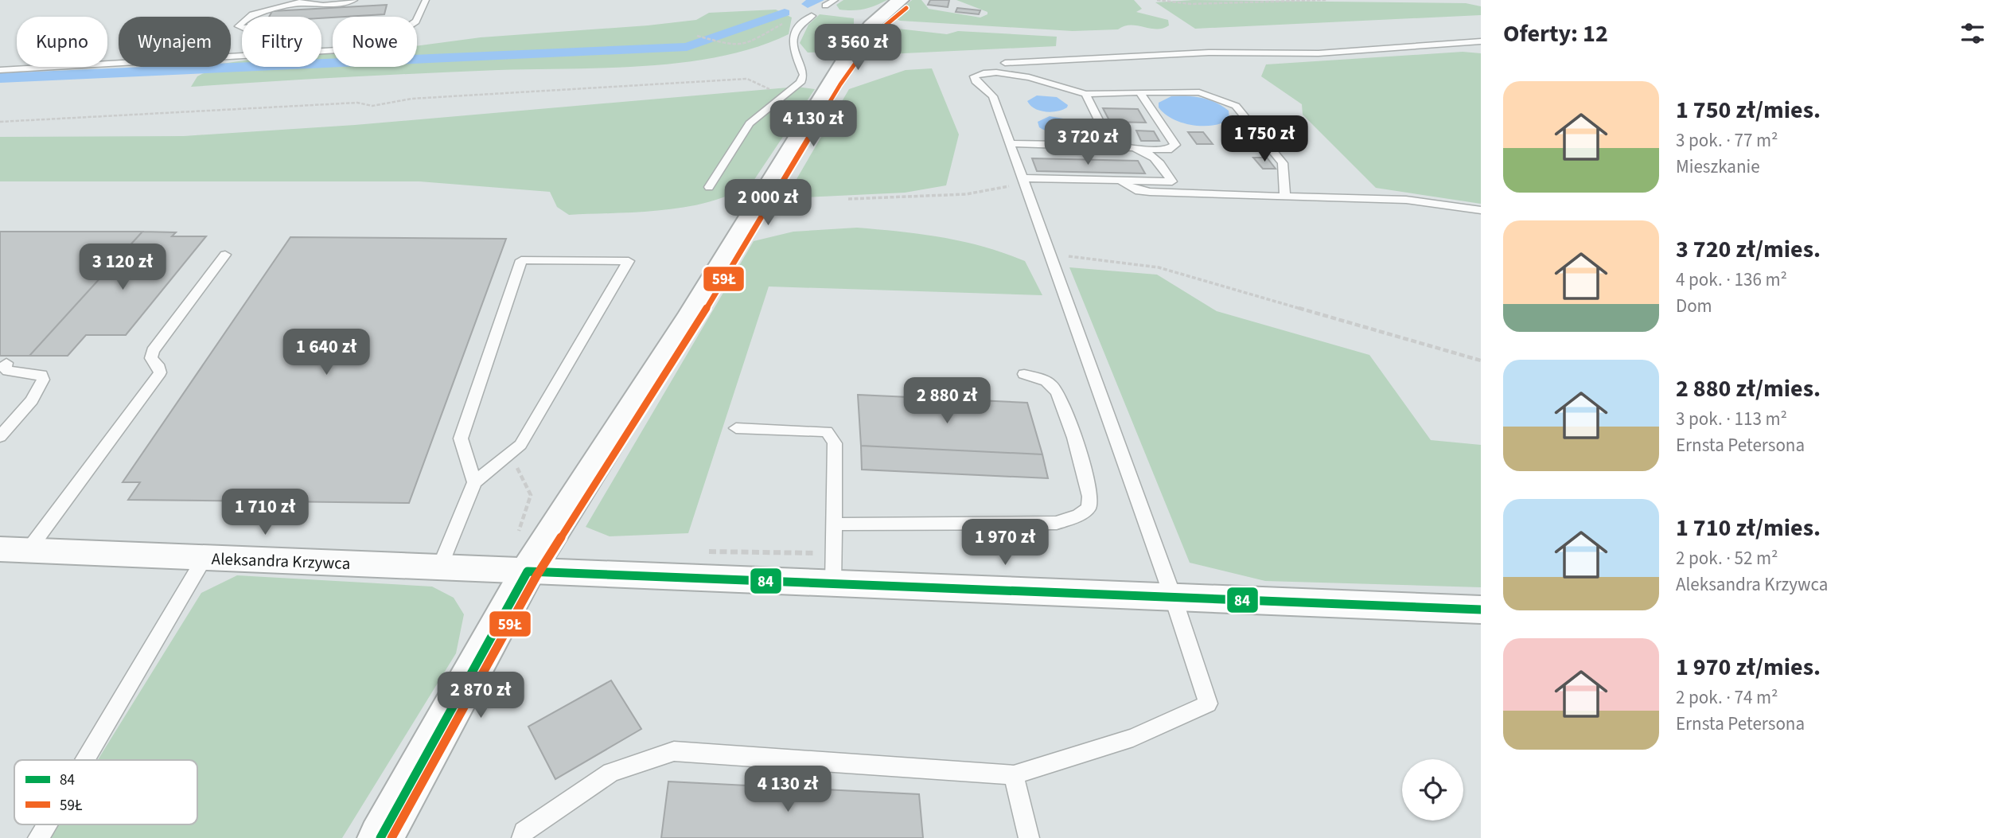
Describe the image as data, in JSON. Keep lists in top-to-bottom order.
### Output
{
  "streets": {
    "street": ["Aleksandra Krzywca"]
  },
  "lines": ["transit line 59Ł", "transit line 84"],
  "legend": ["84", "59Ł"],
  "page": {
    "heading": "Oferty: 12",
    "chip": [
      "Kupno",
      "Wynajem",
      "Filtry",
      "Nowe"
    ],
    "price": [
      "3 560 zł",
      "4 130 zł",
      "1 750 zł",
      "3 720 zł",
      "2 000 zł",
      "3 120 zł",
      "1 640 zł",
      "2 880 zł",
      "1 710 zł",
      "1 970 zł",
      "2 870 zł",
      "4 130 zł"
    ],
    "list": [
      {
        "name": "1 750 zł/mies.",
        "note": "3 pok. · 77 m² · Mieszkanie"
      },
      {
        "name": "3 720 zł/mies.",
        "note": "4 pok. · 136 m² · Dom"
      },
      {
        "name": "2 880 zł/mies.",
        "note": "3 pok. · 113 m² · Ernsta Petersona"
      },
      {
        "name": "1 710 zł/mies.",
        "note": "2 pok. · 52 m² · Aleksandra Krzywca"
      },
      {
        "name": "1 970 zł/mies.",
        "note": "2 pok. · 74 m² · Ernsta Petersona"
      }
    ]
  }
}
